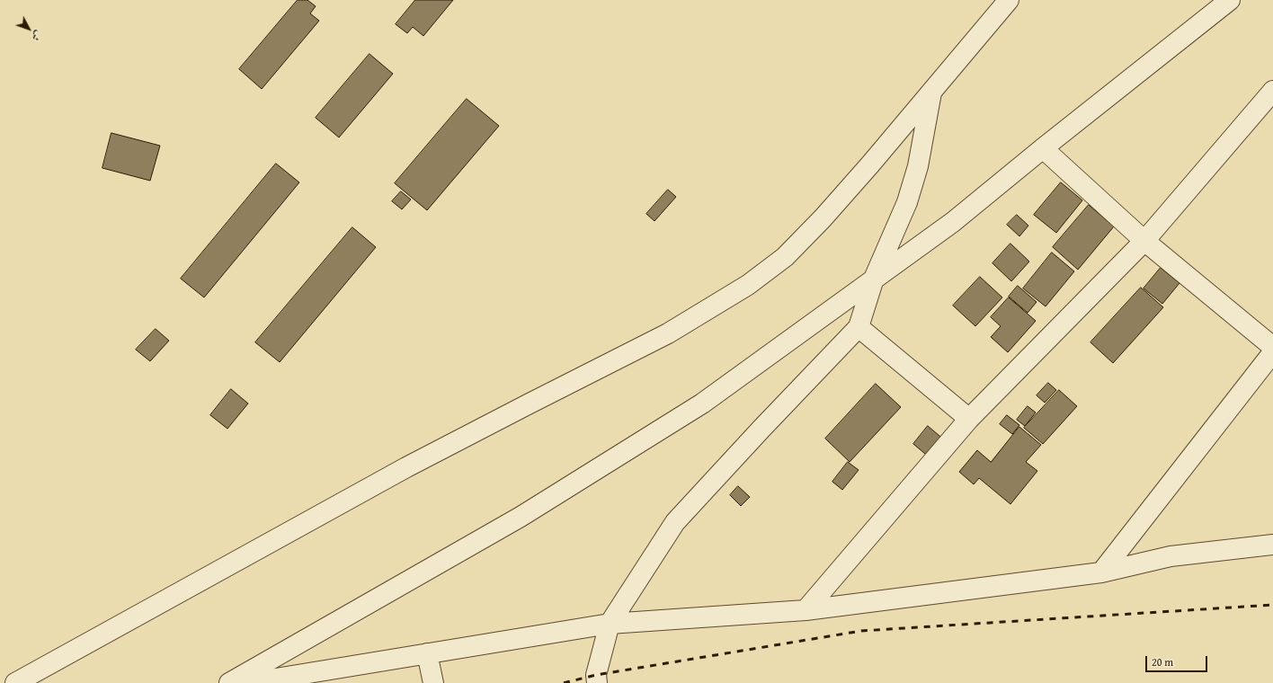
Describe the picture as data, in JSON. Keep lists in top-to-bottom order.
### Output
{
  "scale_bar": "20 m",
  "north": "bottom right"
}
